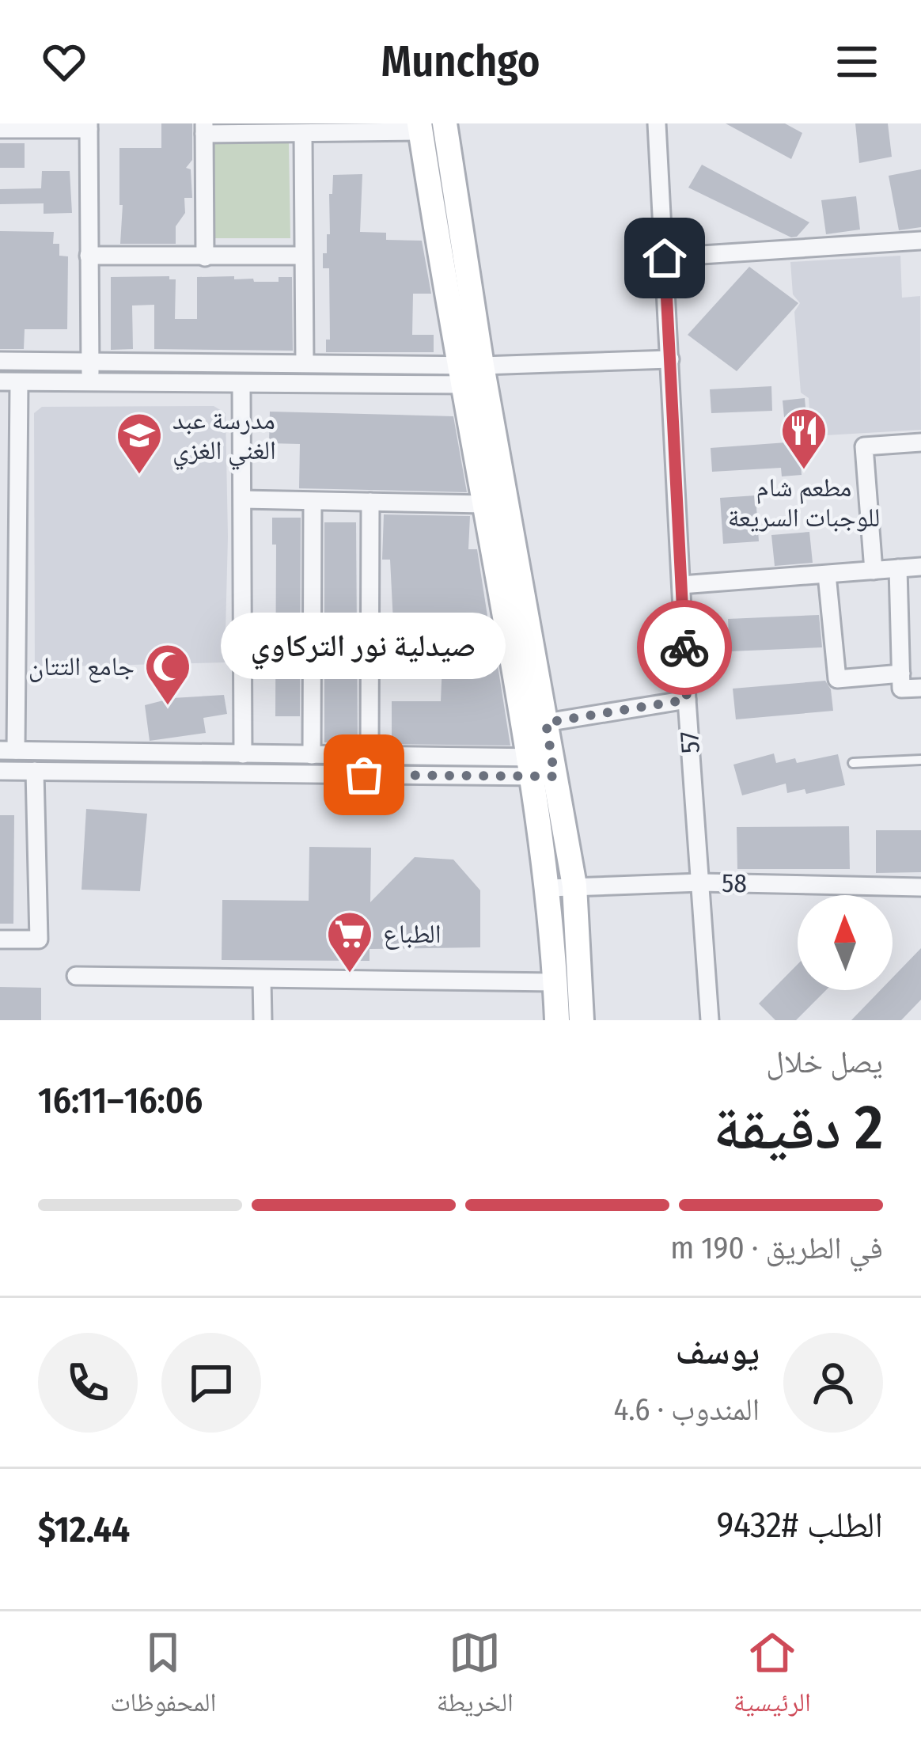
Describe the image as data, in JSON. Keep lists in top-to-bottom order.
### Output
{
  "streets": {
    "street": ["57", "58"]
  },
  "crossings": [
    ["57", "58"]
  ],
  "places": {
    "restaurant": ["مطعم شام للوجبات السريعة"],
    "school or university": ["مدرسة عبد الغني الغزي"],
    "mosque": ["جامع التتان"],
    "other": ["صيدلية نور التركاوي"],
    "supermarket": ["الطباع"]
  },
  "north": "top",
  "page": {
    "header": "Munchgo",
    "bubble": "صيدلية نور التركاوي",
    "heading": ["2 دقيقة", "يصل خلال", "16:06–16:11"],
    "panel": [
      "يوسف",
      "المندوب · 4.6",
      "الطلب #9432",
      "$12.44"
    ],
    "bar": "في الطريق · 190 m",
    "tabs": ["الرئيسية", "الخريطة", "المحفوظات"]
  }
}
